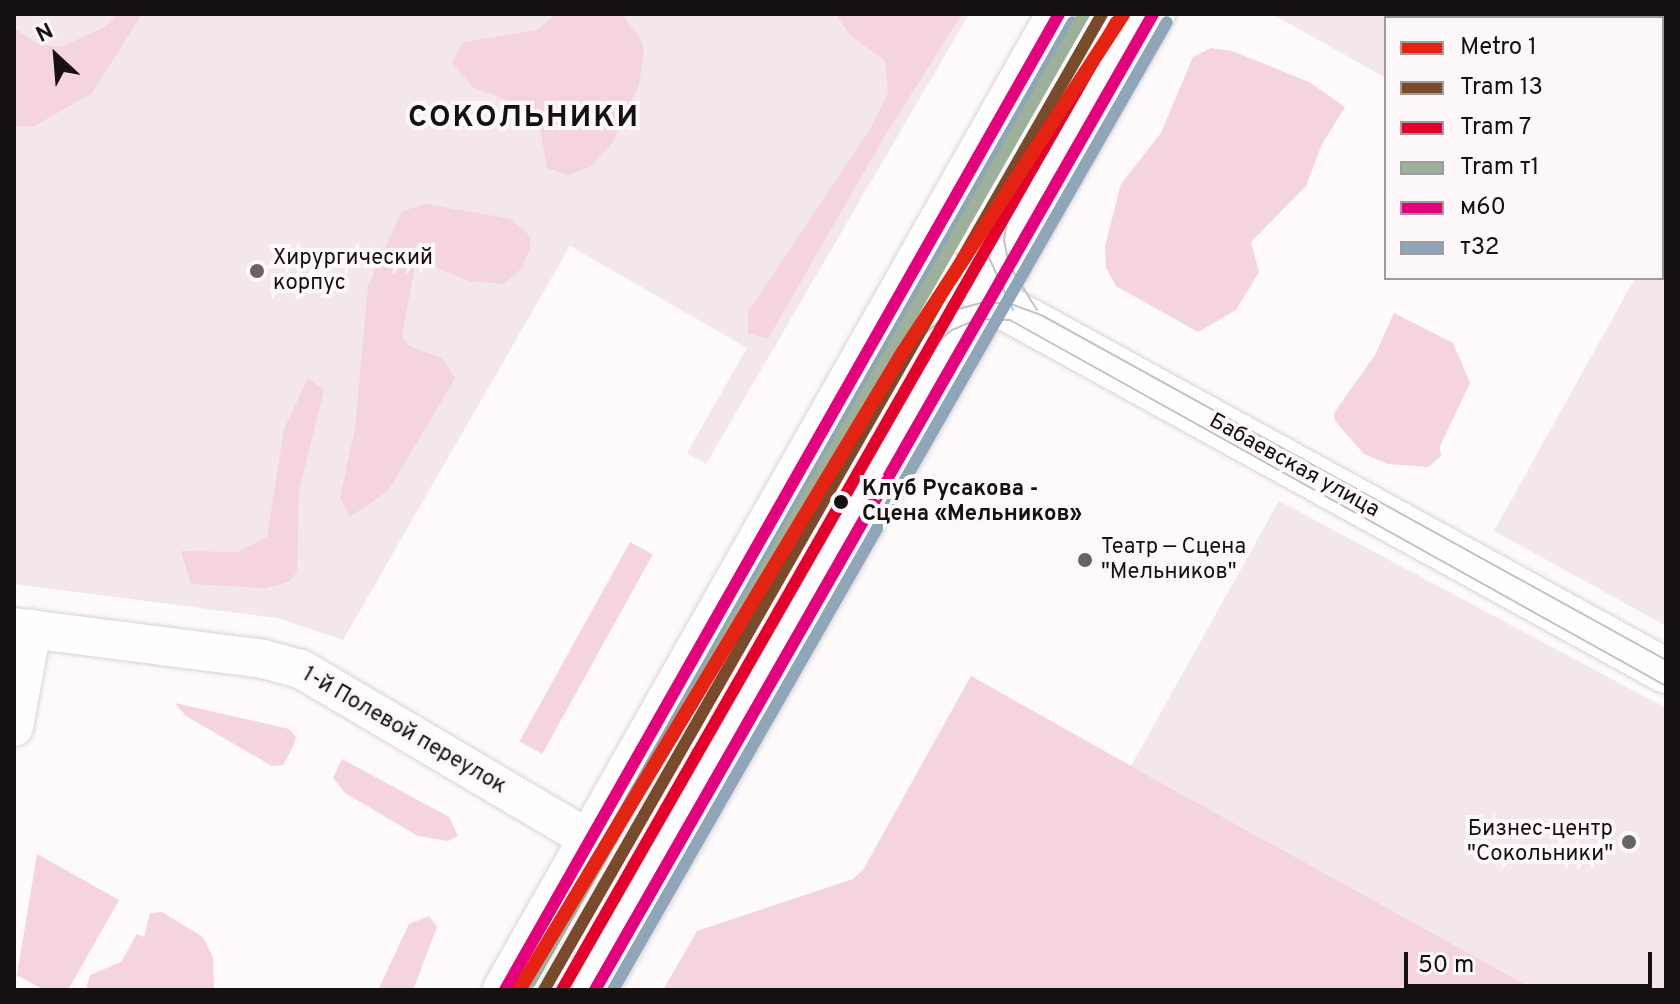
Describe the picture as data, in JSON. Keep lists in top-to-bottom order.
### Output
{
  "streets": {
    "main road": ["Бабаевская улица"],
    "street": ["1-й Полевой переулок"]
  },
  "districts": ["СОКОЛЬНИКИ"],
  "places": [
    "Хирургический корпус",
    "Клуб Русакова - Сцена «Мельников»",
    "Театр — Сцена \"Мельников\"",
    "Бизнес-центр \"Сокольники\""
  ],
  "lines": [
    "metro line 1",
    "tram line 13",
    "tram line т1",
    "transit line м60",
    "tram line 7",
    "transit line т32"
  ],
  "legend": [
    "Metro 1",
    "Tram 13",
    "Tram 7",
    "Tram т1",
    "м60",
    "т32"
  ],
  "scale_bar": "50 m",
  "north": "top left"
}
